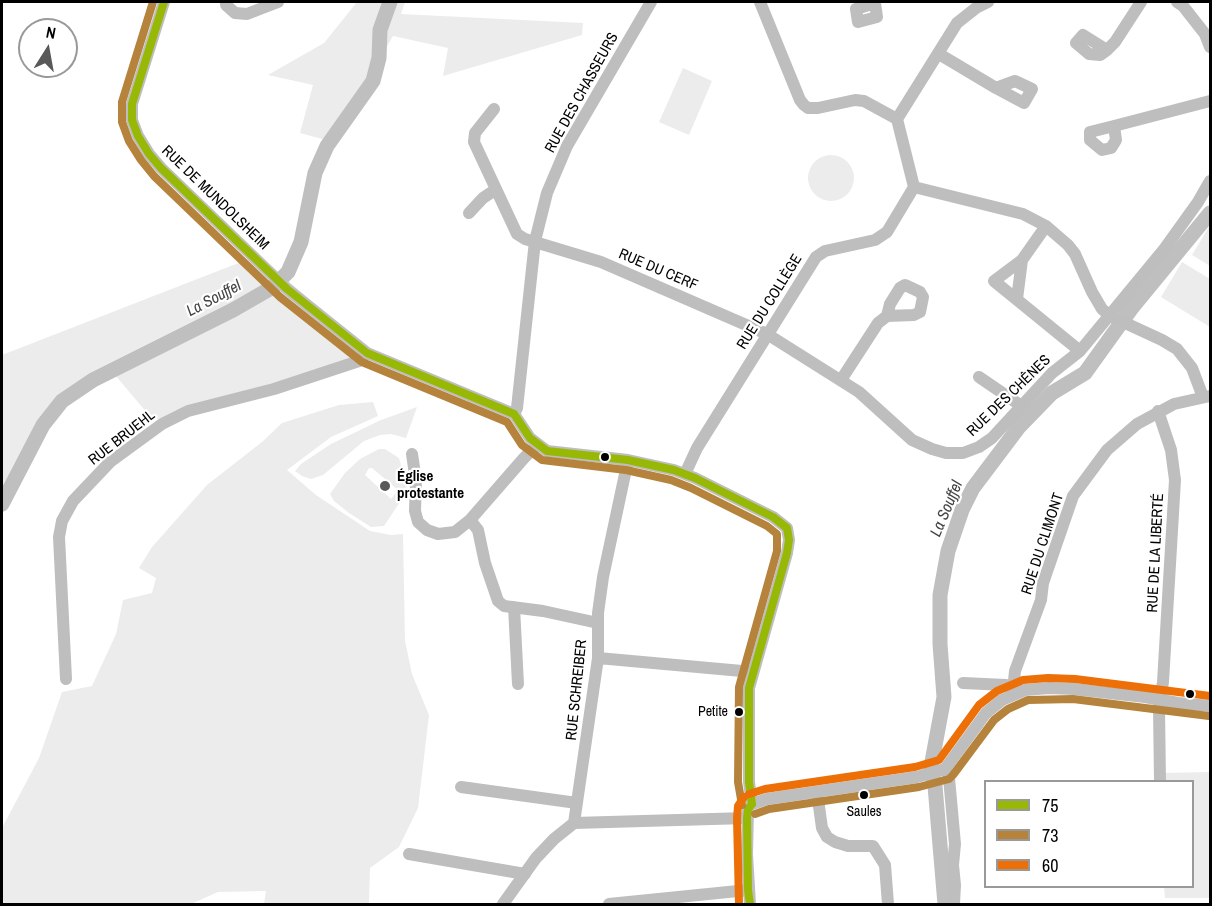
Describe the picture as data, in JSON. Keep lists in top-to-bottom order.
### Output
{
  "streets": {
    "street": [
      "RUE DES CHASSEURS",
      "RUE DE MUNDOLSHEIM",
      "RUE DU CERF",
      "RUE DU COLLÈGE",
      "RUE DES CHÊNES",
      "RUE BRUEHL",
      "RUE DU CLIMONT",
      "RUE DE LA LIBERTÉ",
      "RUE SCHREIBER"
    ]
  },
  "crossings": [
    ["RUE DES CHASSEURS", "RUE DE MUNDOLSHEIM"],
    ["RUE DES CHASSEURS", "RUE DU CERF"],
    ["RUE DE MUNDOLSHEIM", "RUE BRUEHL"],
    ["RUE DU CERF", "RUE DU COLLÈGE"],
    ["RUE DU CERF", "RUE DES CHÊNES"],
    ["RUE DU COLLÈGE", "RUE DES CHÊNES"],
    ["RUE DES CHÊNES", "RUE DU CLIMONT"],
    ["RUE DU CLIMONT", "RUE DE LA LIBERTÉ"]
  ],
  "water": ["La Souffel"],
  "places": ["Église protestante", "Petite", "Saules"],
  "lines": ["transit line 75", "transit line 73", "transit line 60"],
  "legend": ["75", "73", "60"],
  "north": "top"
}
